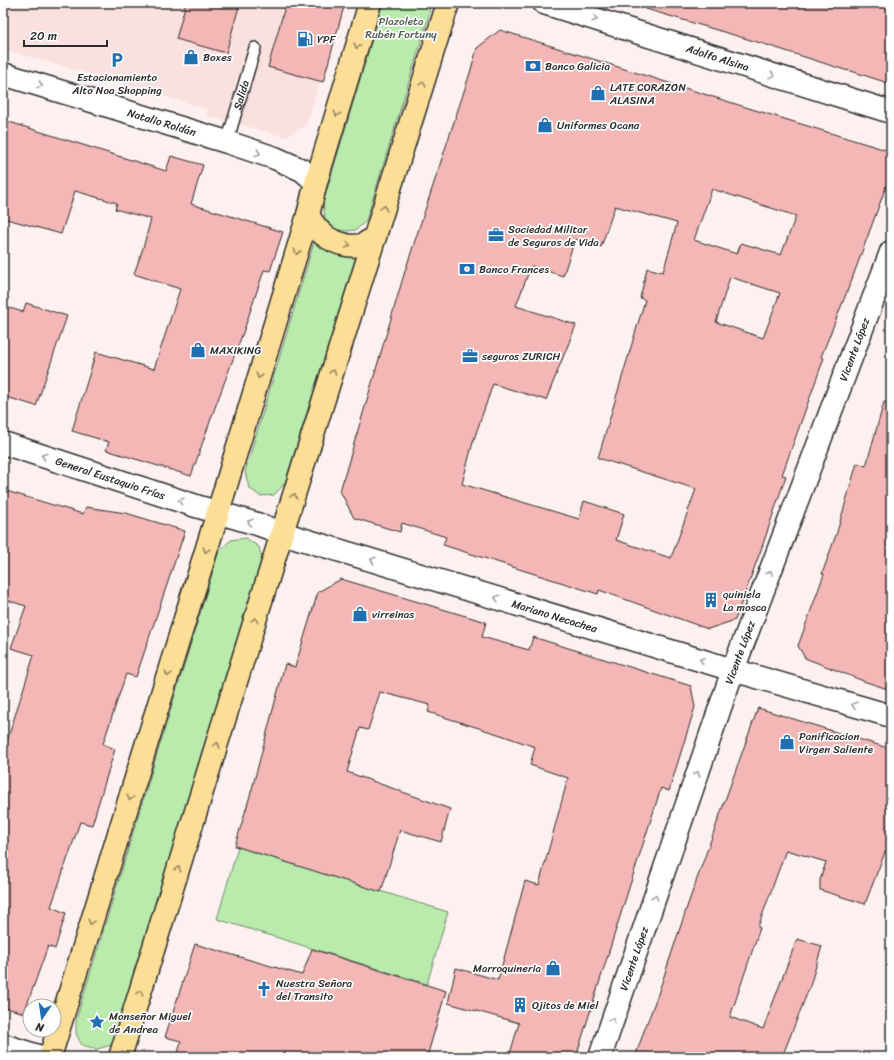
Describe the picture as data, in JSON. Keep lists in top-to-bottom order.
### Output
{
  "streets": {
    "street": [
      "Adolfo Alsina",
      "Natalio Roldán",
      "Vicente López",
      "General Eustaquio Frías",
      "Mariano Necochea"
    ],
    "lane": ["Salida"]
  },
  "crossings": [
    ["Salida", "Natalio Roldán"],
    ["Vicente López", "Mariano Necochea"],
    ["General Eustaquio Frías", "Mariano Necochea"]
  ],
  "one_way": [
    "Adolfo Alsina",
    "Natalio Roldán",
    "Vicente López",
    "General Eustaquio Frías",
    "Mariano Necochea"
  ],
  "parks": ["Plazoleta Rubén Fortuny"],
  "places": {
    "fuel station": ["YPF"],
    "shop": [
      "Boxes",
      "LATE CORAZON ALASINA",
      "Uniformes Ocana",
      "MAXIKING",
      "virreinas",
      "Panificacion Virgen Saliente",
      "Marroquineria"
    ],
    "parking": ["Estacionamiento Alto Noa Shopping"],
    "bank": ["Banco Galicia", "Banco Frances"],
    "office": ["Sociedad Militar de Seguros de Vida", "seguros ZURICH"],
    "building": ["quiniela La mosca", "Ojitos de Miel"],
    "church": ["Nuestra Señora del Transito"],
    "place": ["Monseñor Miguel de Andrea"]
  },
  "scale_bar": "20 m",
  "north": "bottom"
}
